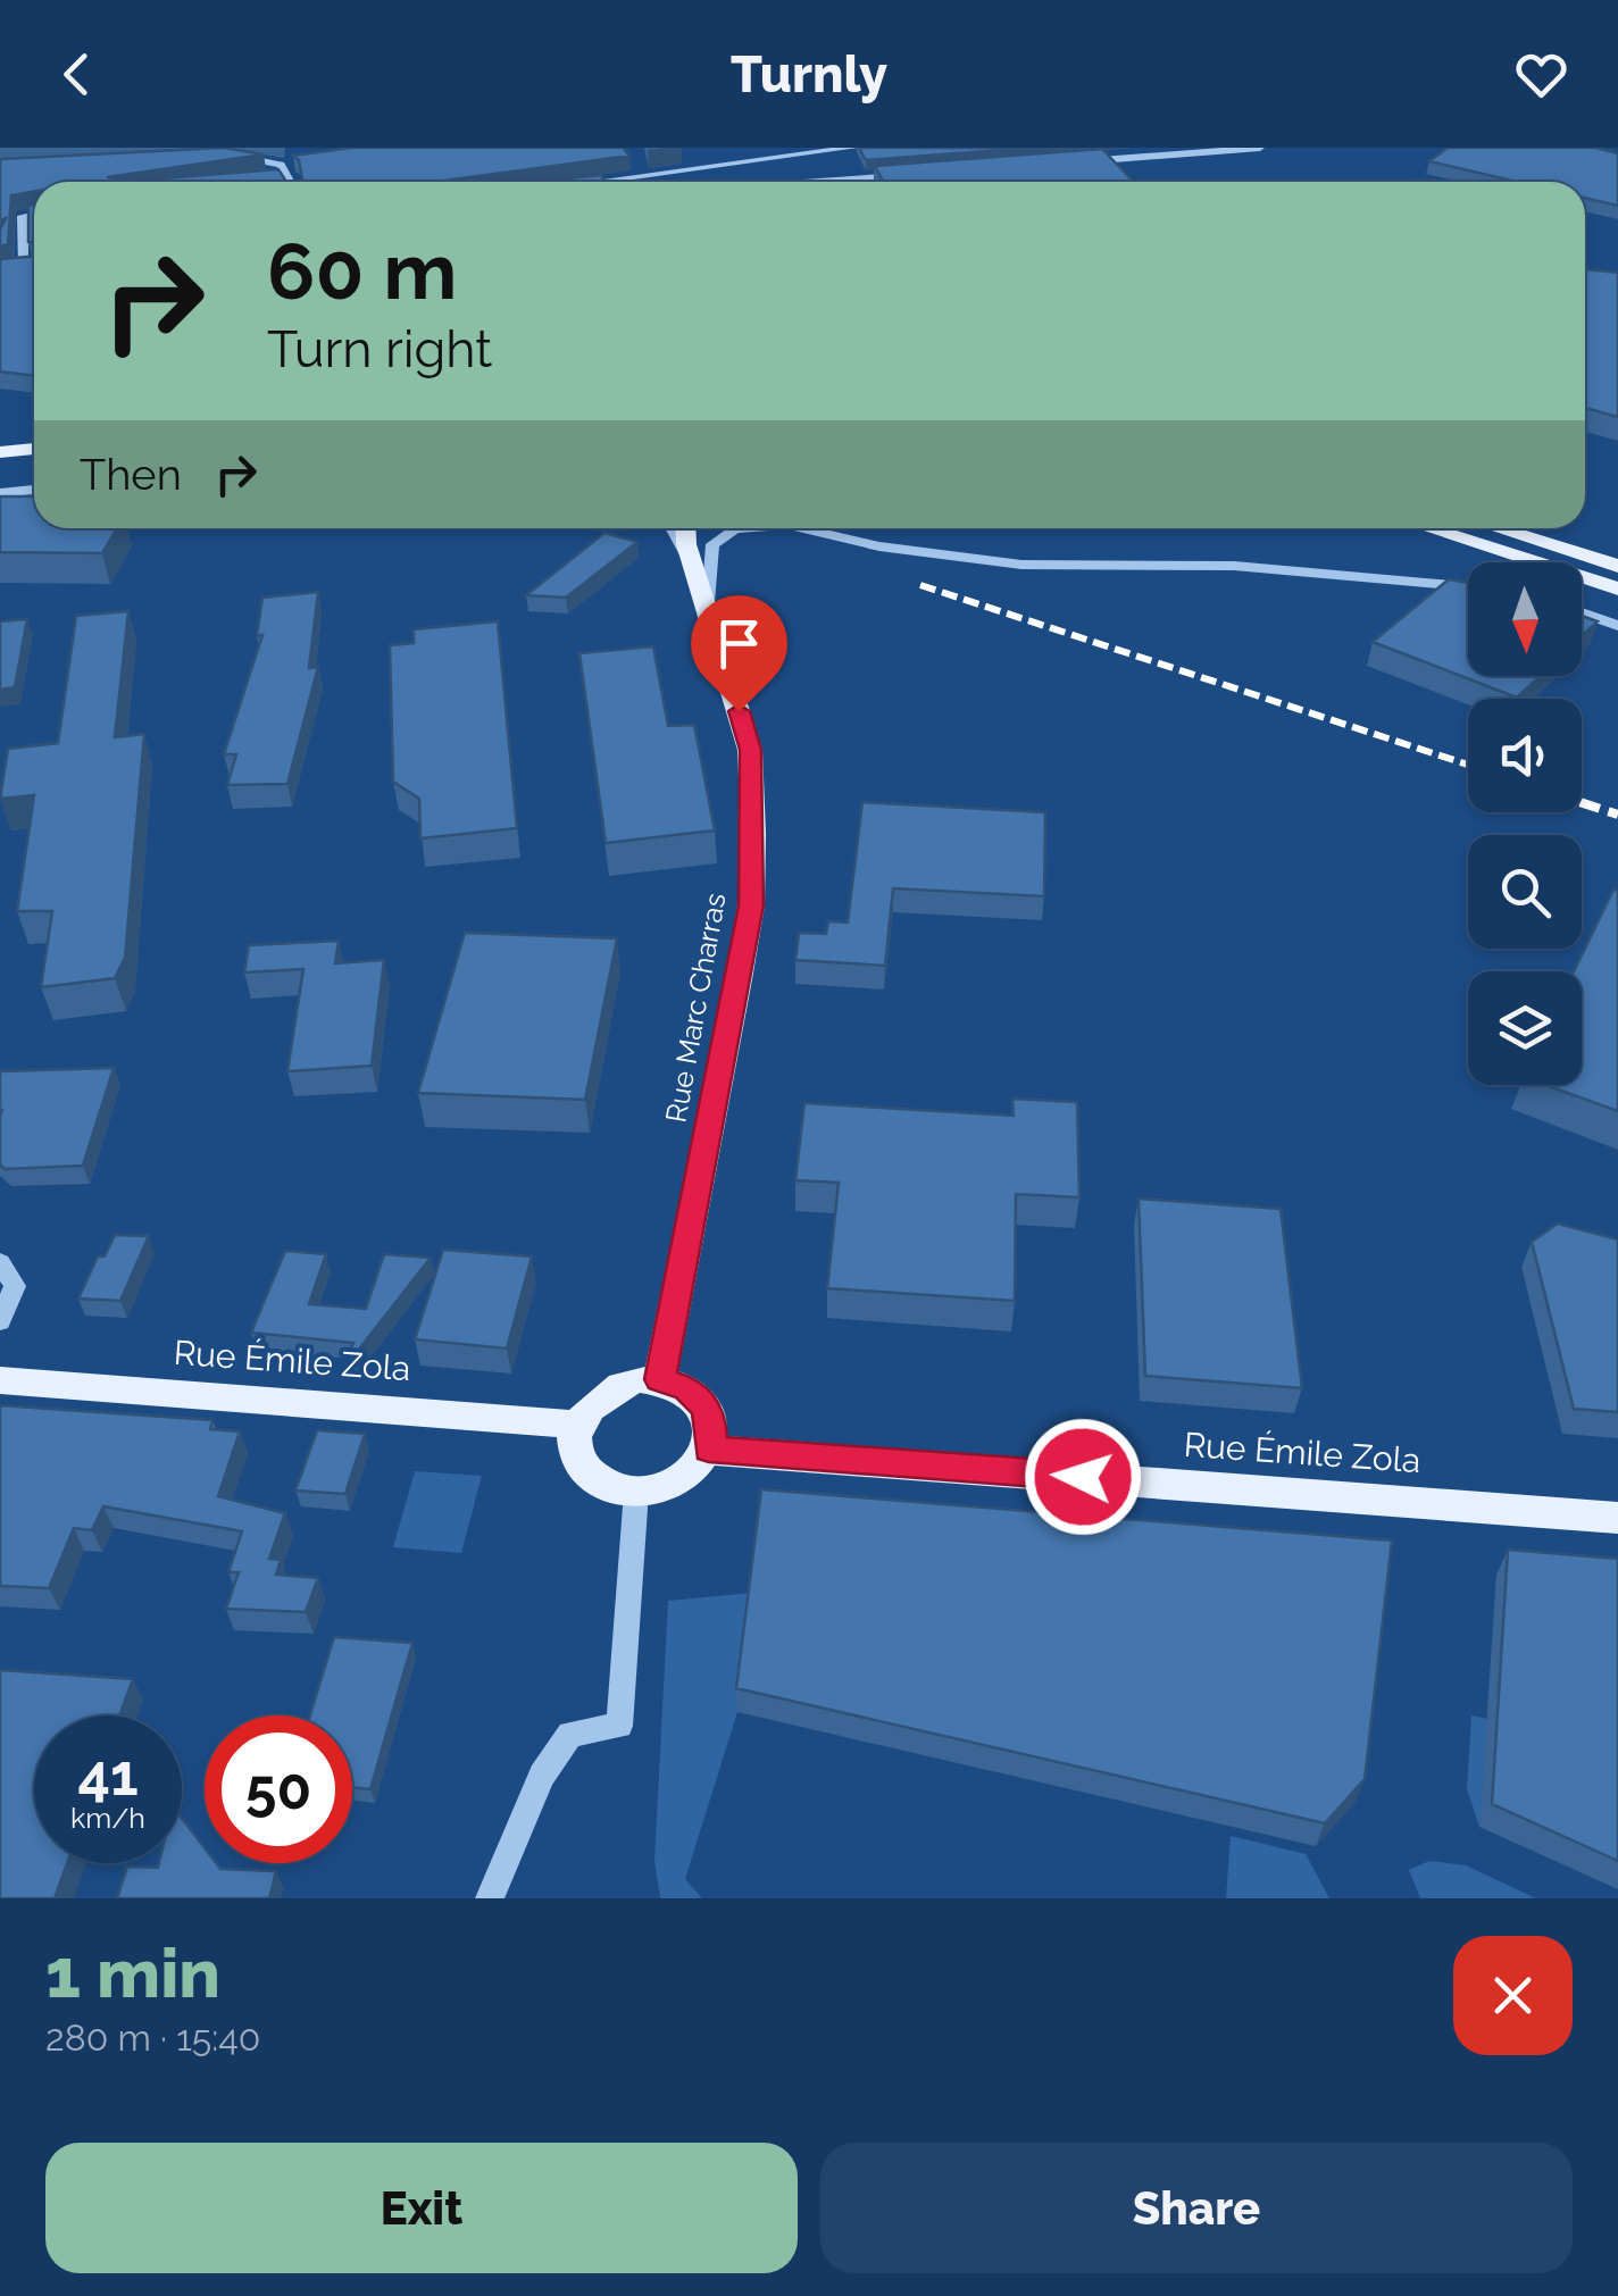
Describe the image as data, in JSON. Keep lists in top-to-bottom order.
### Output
{
  "streets": {
    "main road": ["Rue Marc Charras", "Rue Émile Zola"]
  },
  "crossings": [
    ["Rue Marc Charras", "Rue Émile Zola"]
  ],
  "north": "bottom",
  "page": {
    "header": "Turnly",
    "turn": ["60 m", "Turn right"],
    "then": "Then",
    "speed": "41 km/h",
    "limit": "50",
    "heading": ["1 min", "280 m · 15:40"],
    "buttons": ["Exit", "Share"]
  }
}
